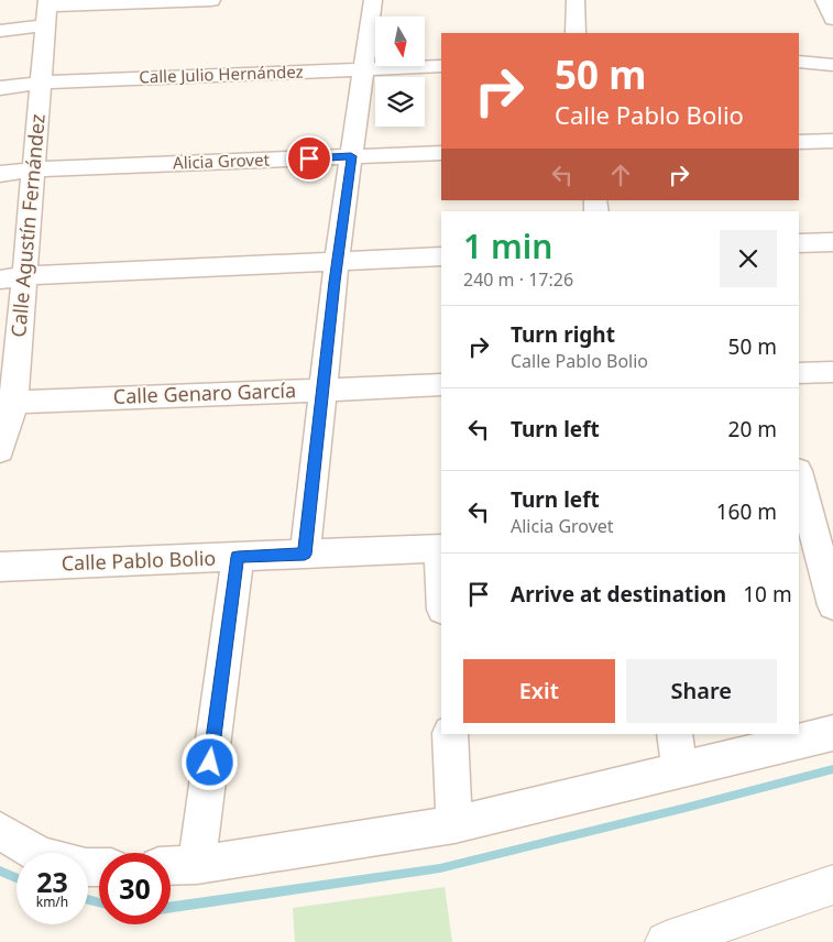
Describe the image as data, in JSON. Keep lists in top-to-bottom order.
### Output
{
  "streets": {
    "street": [
      "Calle Julio Hernández",
      "Alicia Grovet",
      "Calle Agustín Fernández",
      "Calle Genaro García",
      "Calle Pablo Bolio"
    ]
  },
  "crossings": [
    ["Calle Julio Hernández", "Calle Agustín Fernández"],
    ["Alicia Grovet", "Calle Agustín Fernández"],
    ["Calle Agustín Fernández", "Calle Genaro García"]
  ],
  "north": "bottom",
  "page": {
    "turn": ["50 m", "Calle Pablo Bolio"],
    "heading": ["1 min", "240 m · 17:26"],
    "list": [
      {
        "name": "Turn right",
        "note": "Calle Pablo Bolio",
        "value": "50 m"
      },
      {
        "name": "Turn left",
        "value": "20 m"
      },
      {
        "name": "Turn left",
        "note": "Alicia Grovet",
        "value": "160 m"
      },
      {
        "name": "Arrive at destination",
        "value": "10 m"
      }
    ],
    "buttons": ["Exit", "Share"],
    "speed": "23 km/h",
    "limit": "30"
  }
}
